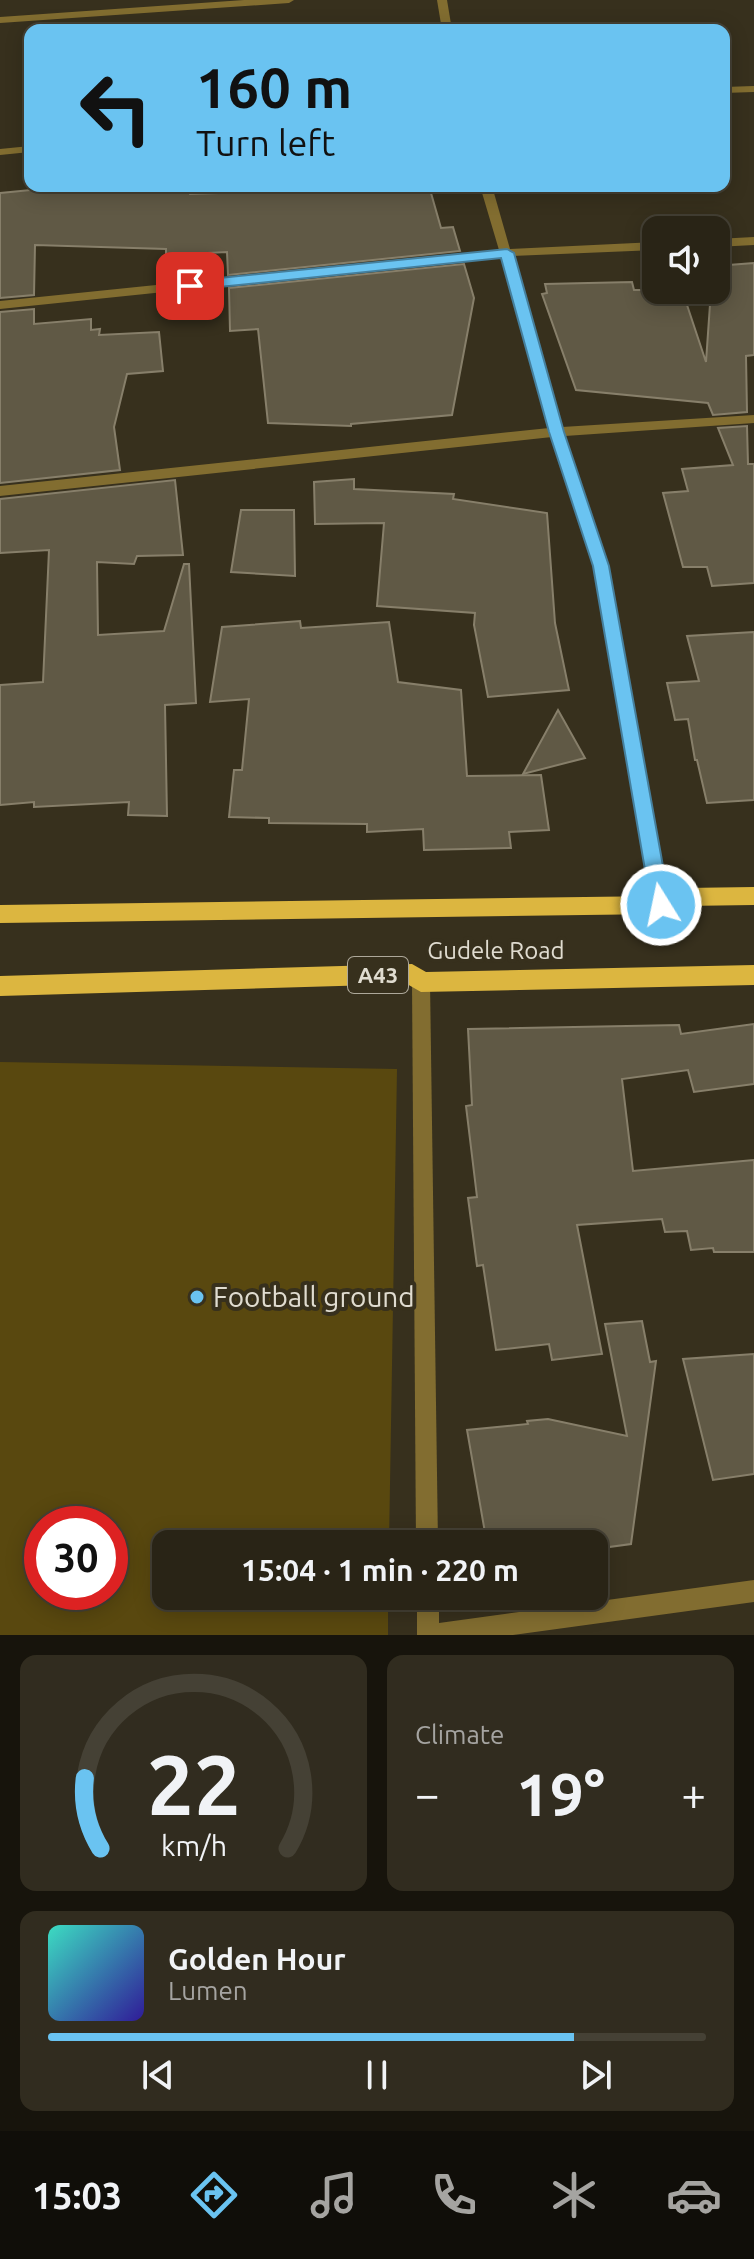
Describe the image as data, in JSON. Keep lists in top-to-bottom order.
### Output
{
  "streets": {
    "highway": ["Gudele Road", "A43"]
  },
  "places": ["Football ground"],
  "page": {
    "turn": ["160 m", "Turn left"],
    "limit": "30",
    "trip": "15:04 · 1 min · 220 m",
    "tile": "Climate",
    "heat": ["−", "19°", "+"],
    "song": ["Golden Hour", "Lumen"],
    "tabs": "15:03",
    "gauge": ["22", "km/h"]
  }
}
